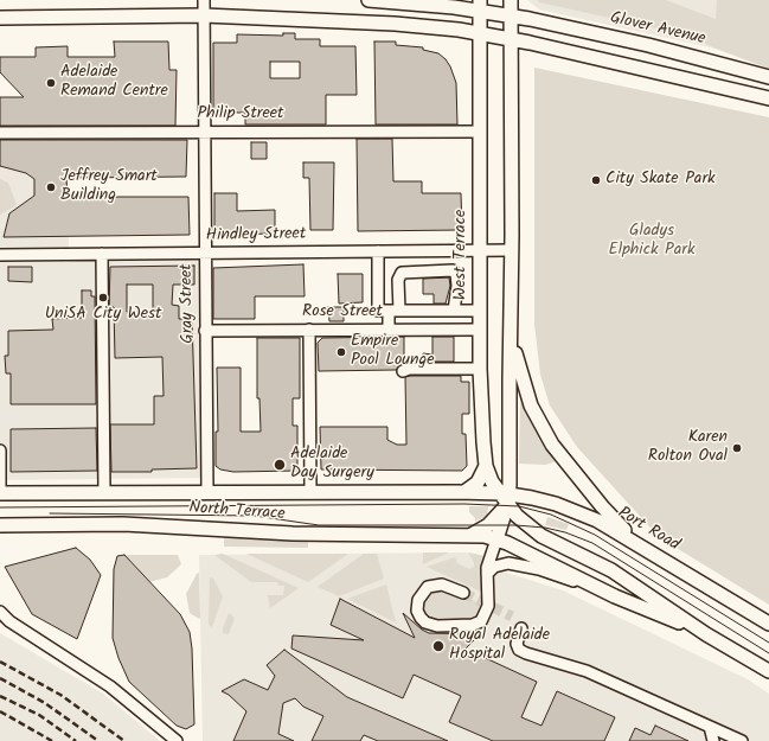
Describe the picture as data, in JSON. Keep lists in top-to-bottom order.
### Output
{
  "streets": {
    "main road": [
      "Glover Avenue",
      "West Terrace",
      "North Terrace",
      "Port Road"
    ],
    "street": [
      "Philip Street",
      "Hindley Street",
      "Gray Street",
      "Rose Street"
    ]
  },
  "crossings": [
    ["Glover Avenue", "West Terrace"],
    ["Philip Street", "West Terrace"],
    ["Philip Street", "Gray Street"],
    ["Hindley Street", "West Terrace"],
    ["Hindley Street", "Gray Street"],
    ["West Terrace", "Rose Street"],
    ["West Terrace", "North Terrace"],
    ["West Terrace", "Port Road"],
    ["Gray Street", "Rose Street"],
    ["Gray Street", "North Terrace"],
    ["North Terrace", "Port Road"]
  ],
  "parks": ["Gladys Elphick Park"],
  "places": [
    "Adelaide Remand Centre",
    "City Skate Park",
    "Jeffrey Smart Building",
    "UniSA City West",
    "Empire Pool Lounge",
    "Karen Rolton Oval",
    "Adelaide Day Surgery",
    "Royal Adelaide Hospital"
  ]
}
